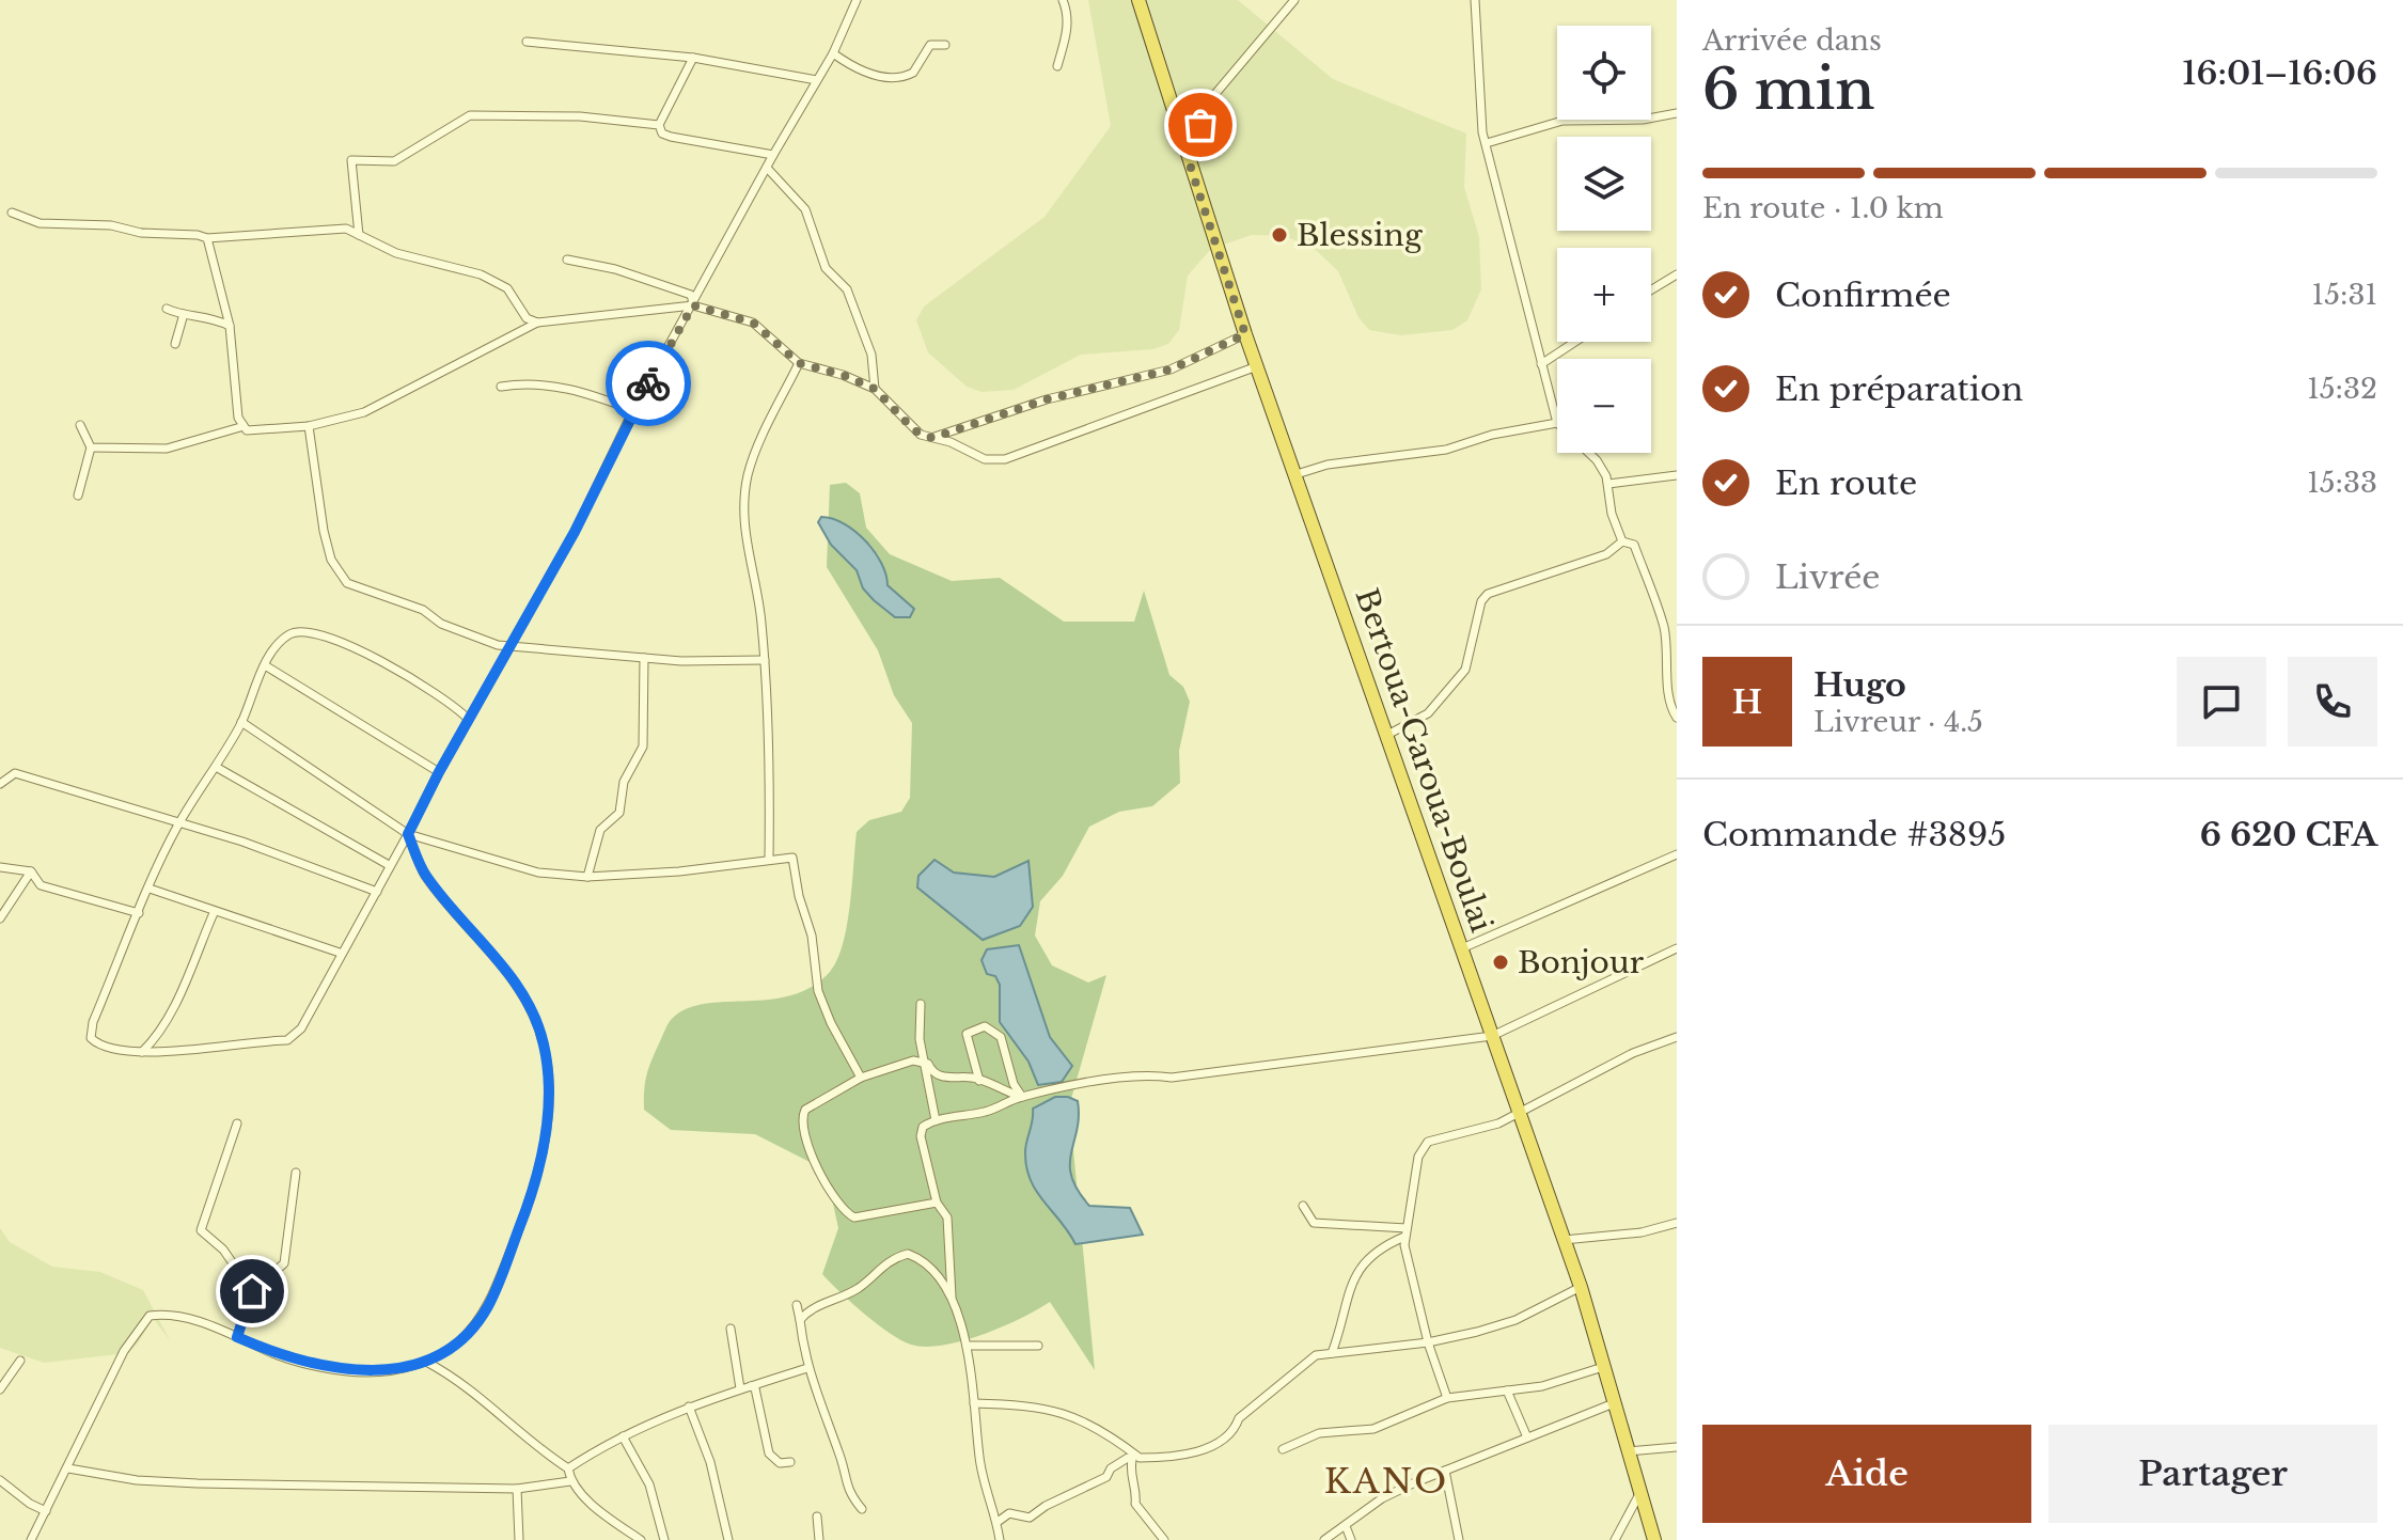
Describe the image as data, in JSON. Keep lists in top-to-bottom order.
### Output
{
  "streets": {
    "highway": ["Bertoua-Garoua-Boulai"]
  },
  "districts": ["KANO"],
  "places": ["Blessing", "Bonjour"],
  "page": {
    "heading": ["6 min", "Arrivée dans", "16:01–16:06"],
    "panel": [
      "Hugo",
      "Livreur · 4.5",
      "Commande #3895",
      "6 620 CFA"
    ],
    "map_buttons": ["+", "−"],
    "bar": "En route · 1.0 km",
    "list": [
      ["Confirmée", "15:31"],
      ["En préparation", "15:32"],
      ["En route", "15:33"],
      "Livrée"
    ],
    "round": "H",
    "buttons": ["Aide", "Partager"]
  }
}
